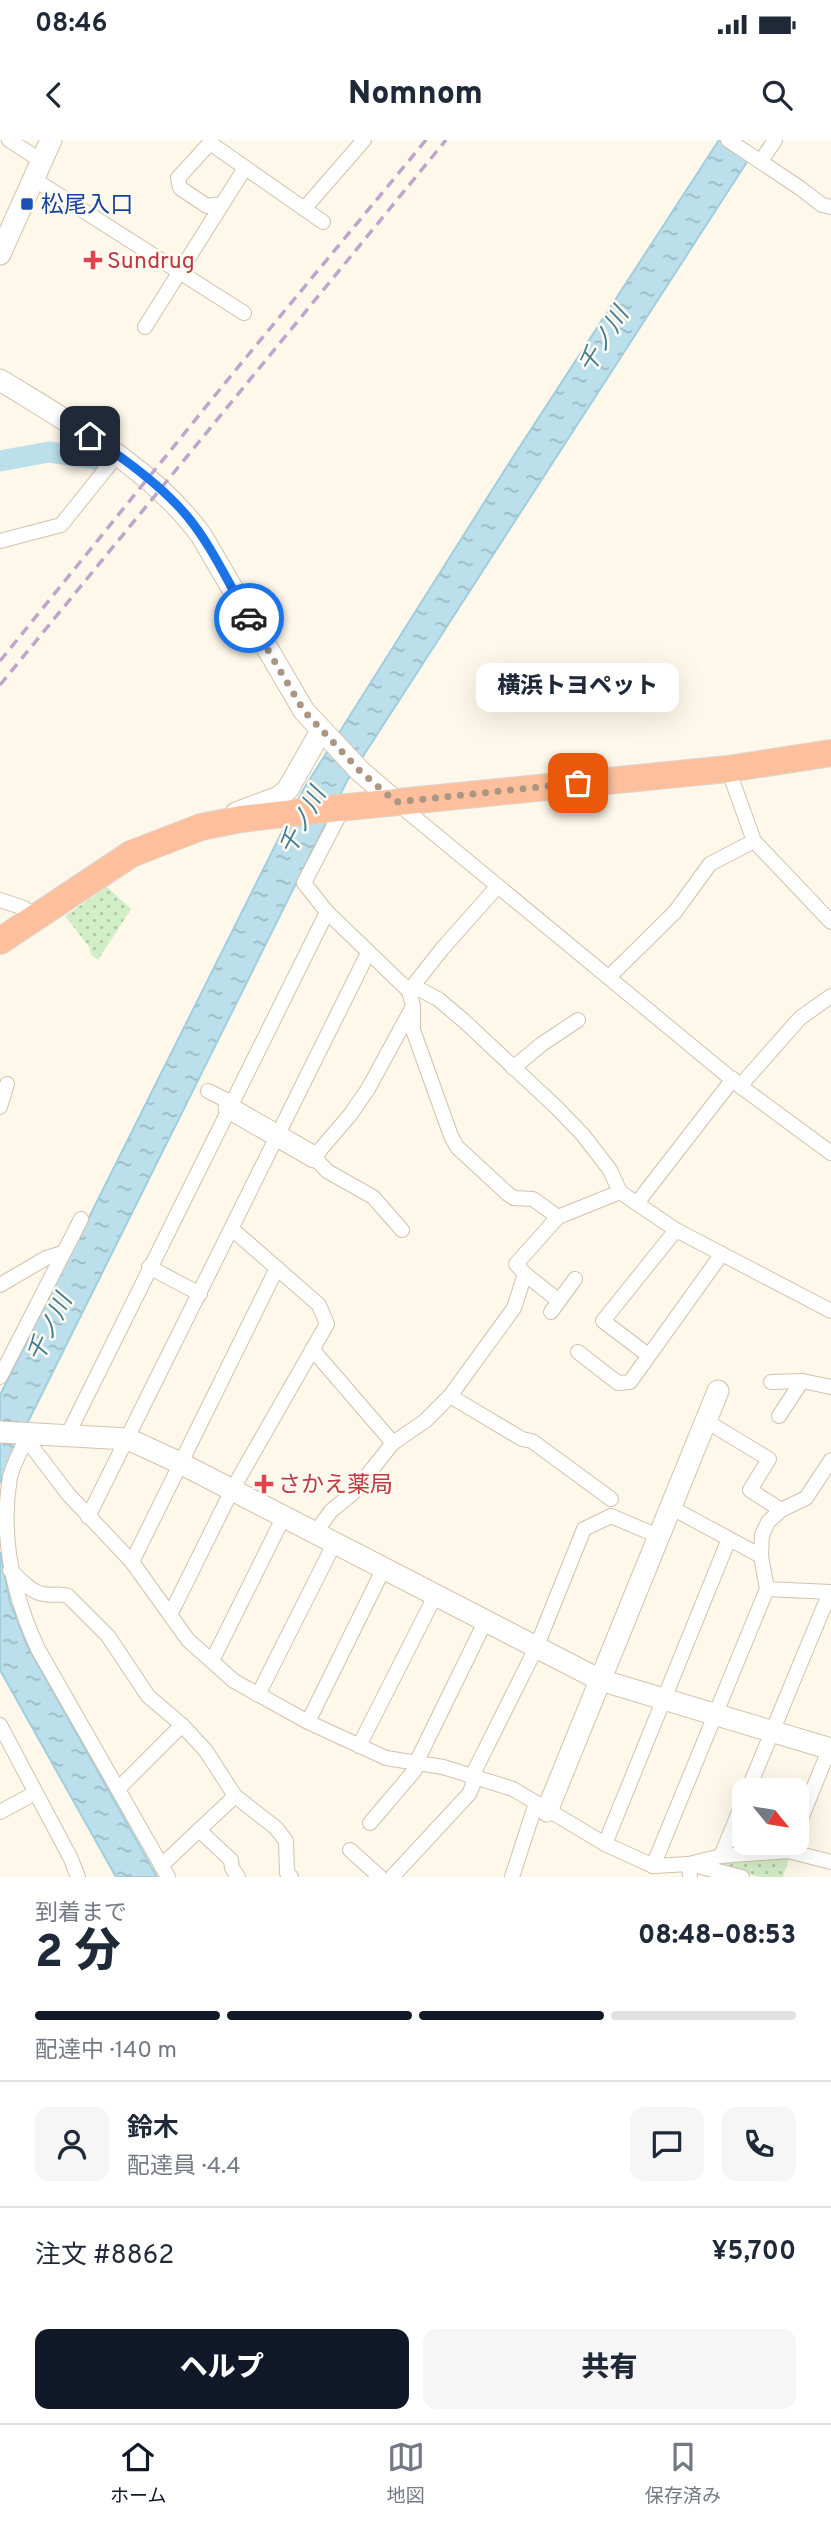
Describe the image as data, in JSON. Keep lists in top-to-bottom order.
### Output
{
  "water": ["千ノ川"],
  "places": {
    "transit": ["松尾入口"],
    "health": ["Sundrug", "さかえ薬局"],
    "other": ["横浜トヨペット"]
  },
  "north": "bottom right",
  "page": {
    "status": "08:46",
    "header": "Nomnom",
    "bubble": "横浜トヨペット",
    "heading": ["2 分", "到着まで", "08:48–08:53"],
    "panel": [
      "鈴木",
      "配達員 · 4.4",
      "注文 #8862",
      "¥5,700"
    ],
    "bar": "配達中 · 140 m",
    "buttons": ["ヘルプ", "共有"],
    "tabs": ["ホーム", "地図", "保存済み"]
  }
}
